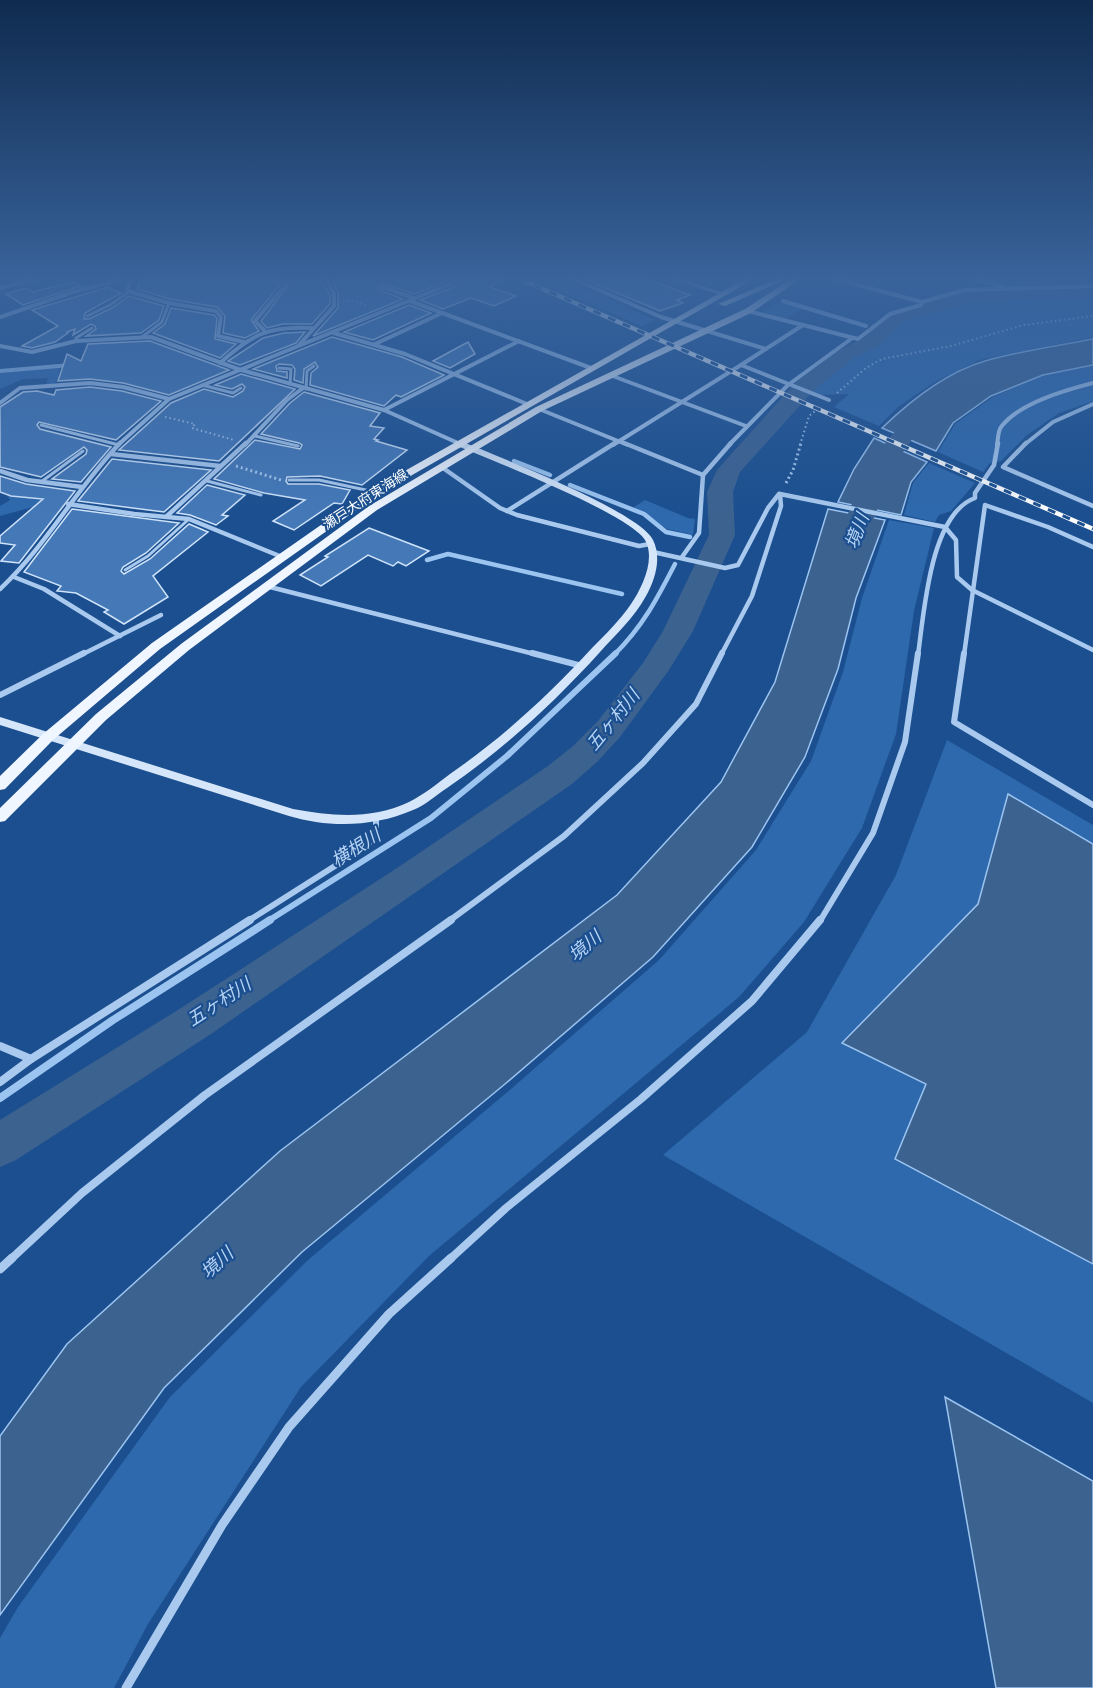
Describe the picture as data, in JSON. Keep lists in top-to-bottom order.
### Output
{
  "streets": {
    "main road": ["瀬戸大府東海線"]
  },
  "water": ["境川", "五ヶ村川", "横根川"]
}
